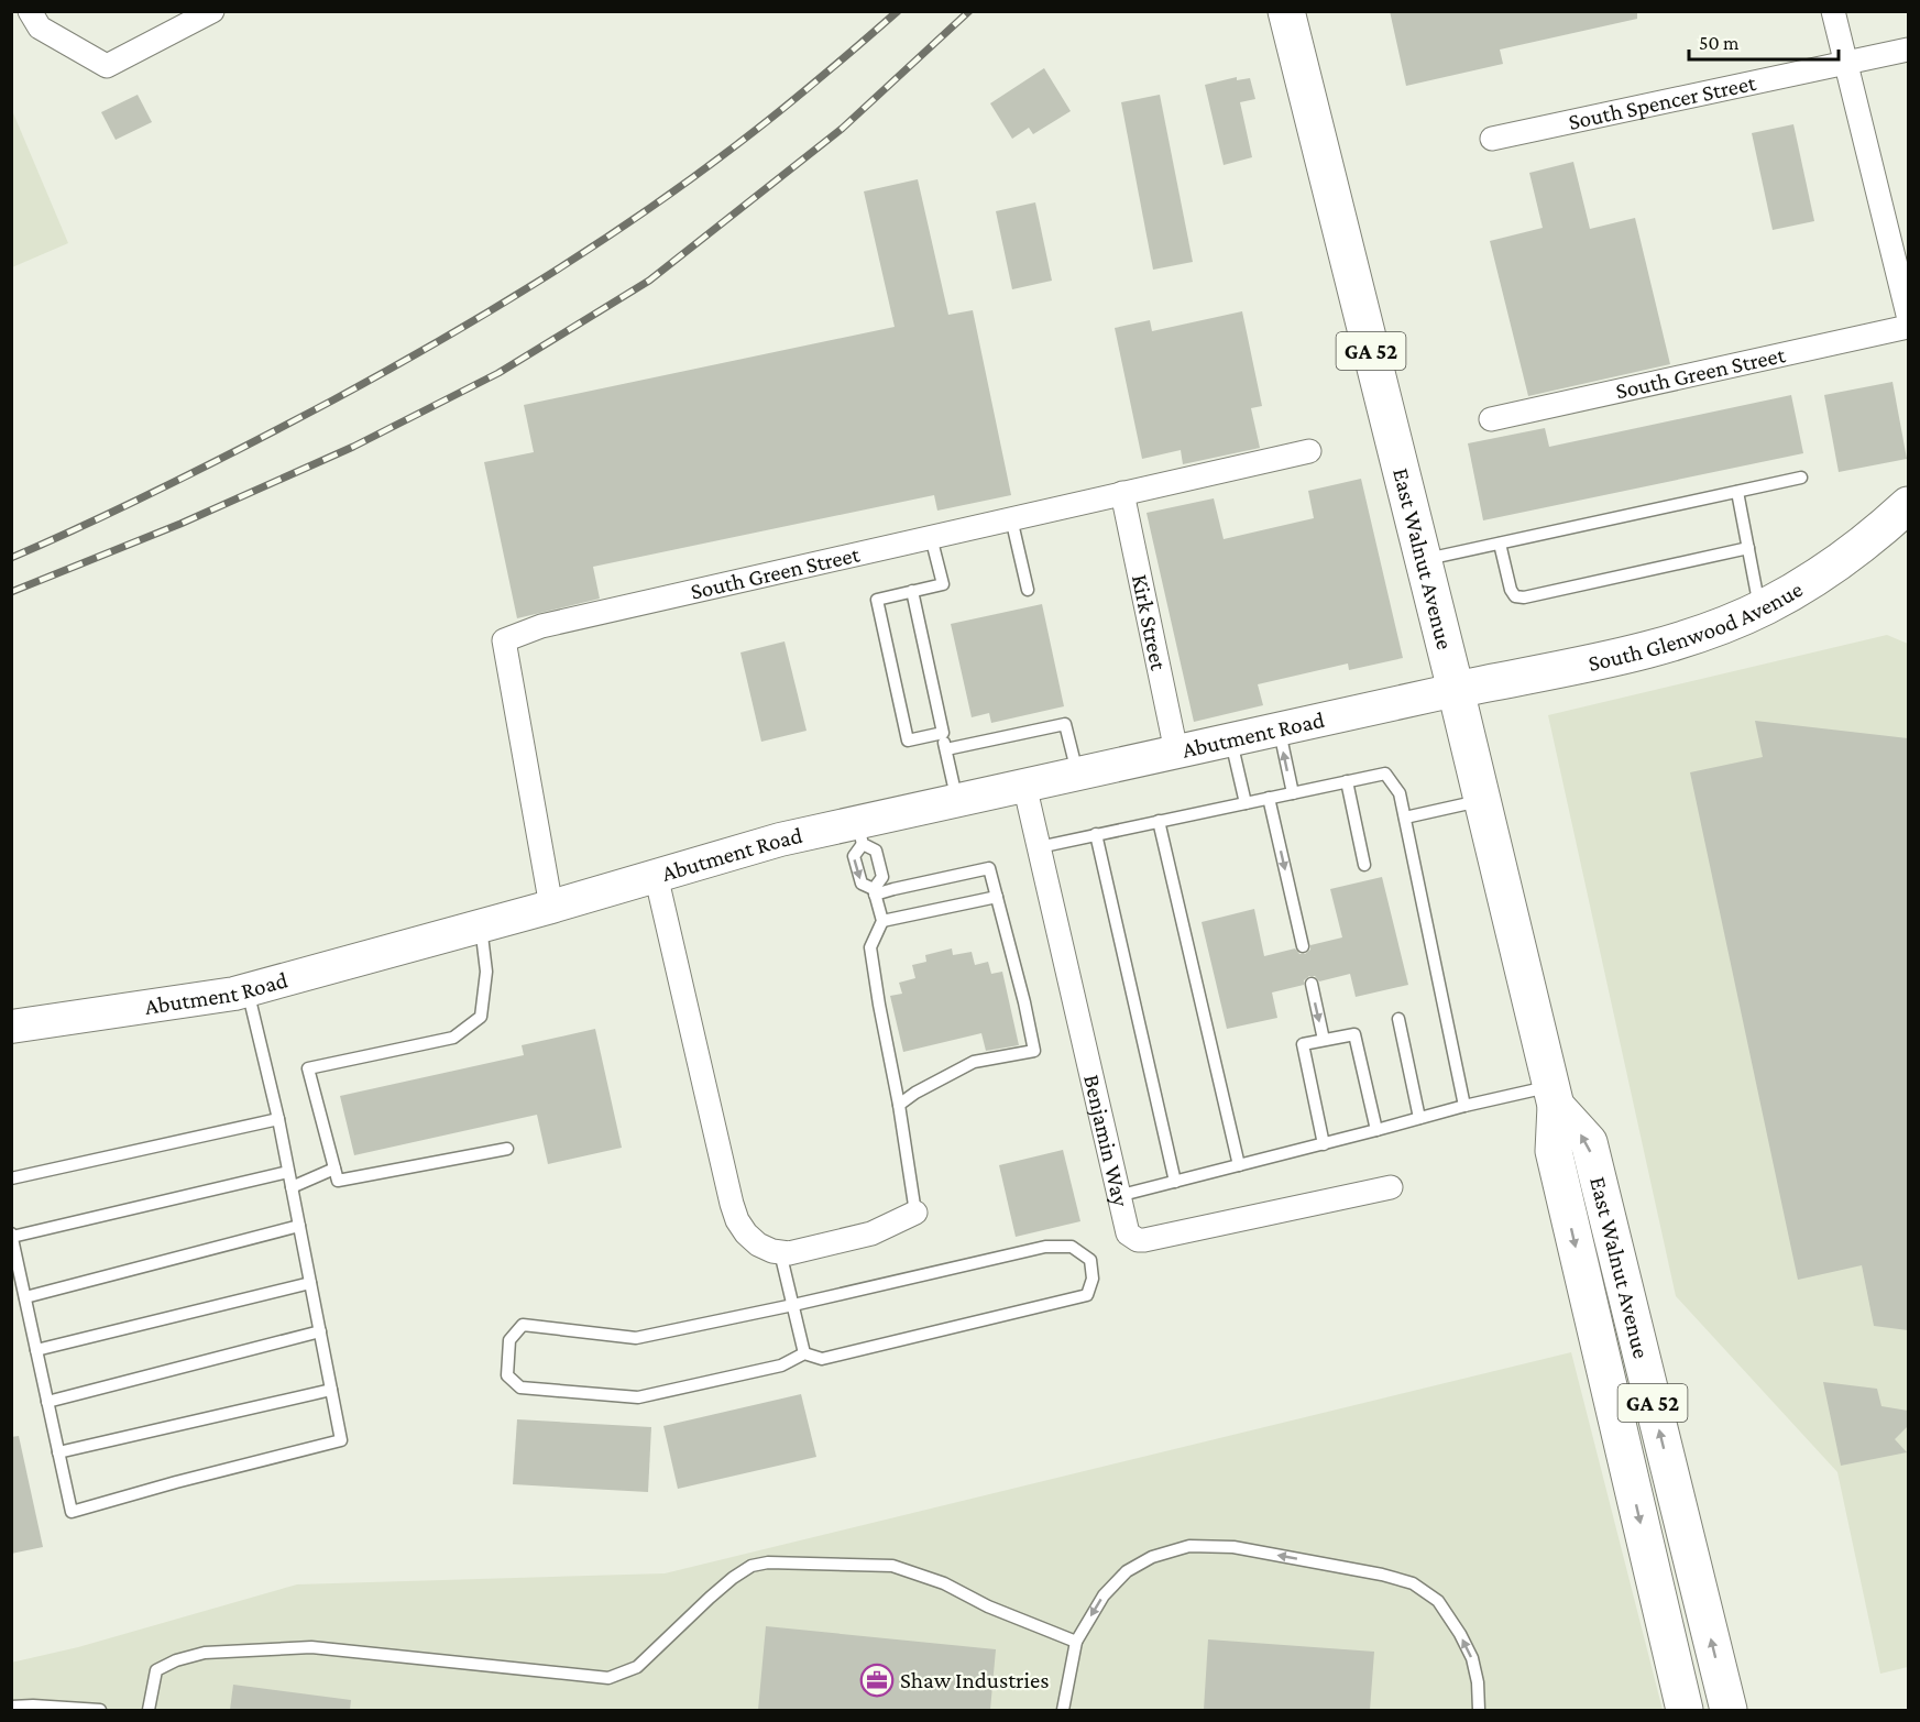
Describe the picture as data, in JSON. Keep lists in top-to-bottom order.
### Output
{
  "streets": {
    "main road": [
      "GA 52",
      "East Walnut Avenue",
      "South Glenwood Avenue",
      "Abutment Road"
    ],
    "street": [
      "South Spencer Street",
      "South Green Street",
      "Kirk Street",
      "Benjamin Way"
    ]
  },
  "crossings": [
    ["South Green Street", "Kirk Street"],
    ["South Green Street", "Abutment Road"],
    ["East Walnut Avenue", "South Glenwood Avenue"],
    ["East Walnut Avenue", "Abutment Road"],
    ["Kirk Street", "Abutment Road"],
    ["South Glenwood Avenue", "Abutment Road"],
    ["Abutment Road", "Benjamin Way"]
  ],
  "places": {
    "office": ["Shaw Industries"]
  },
  "scale_bar": "50 m"
}
